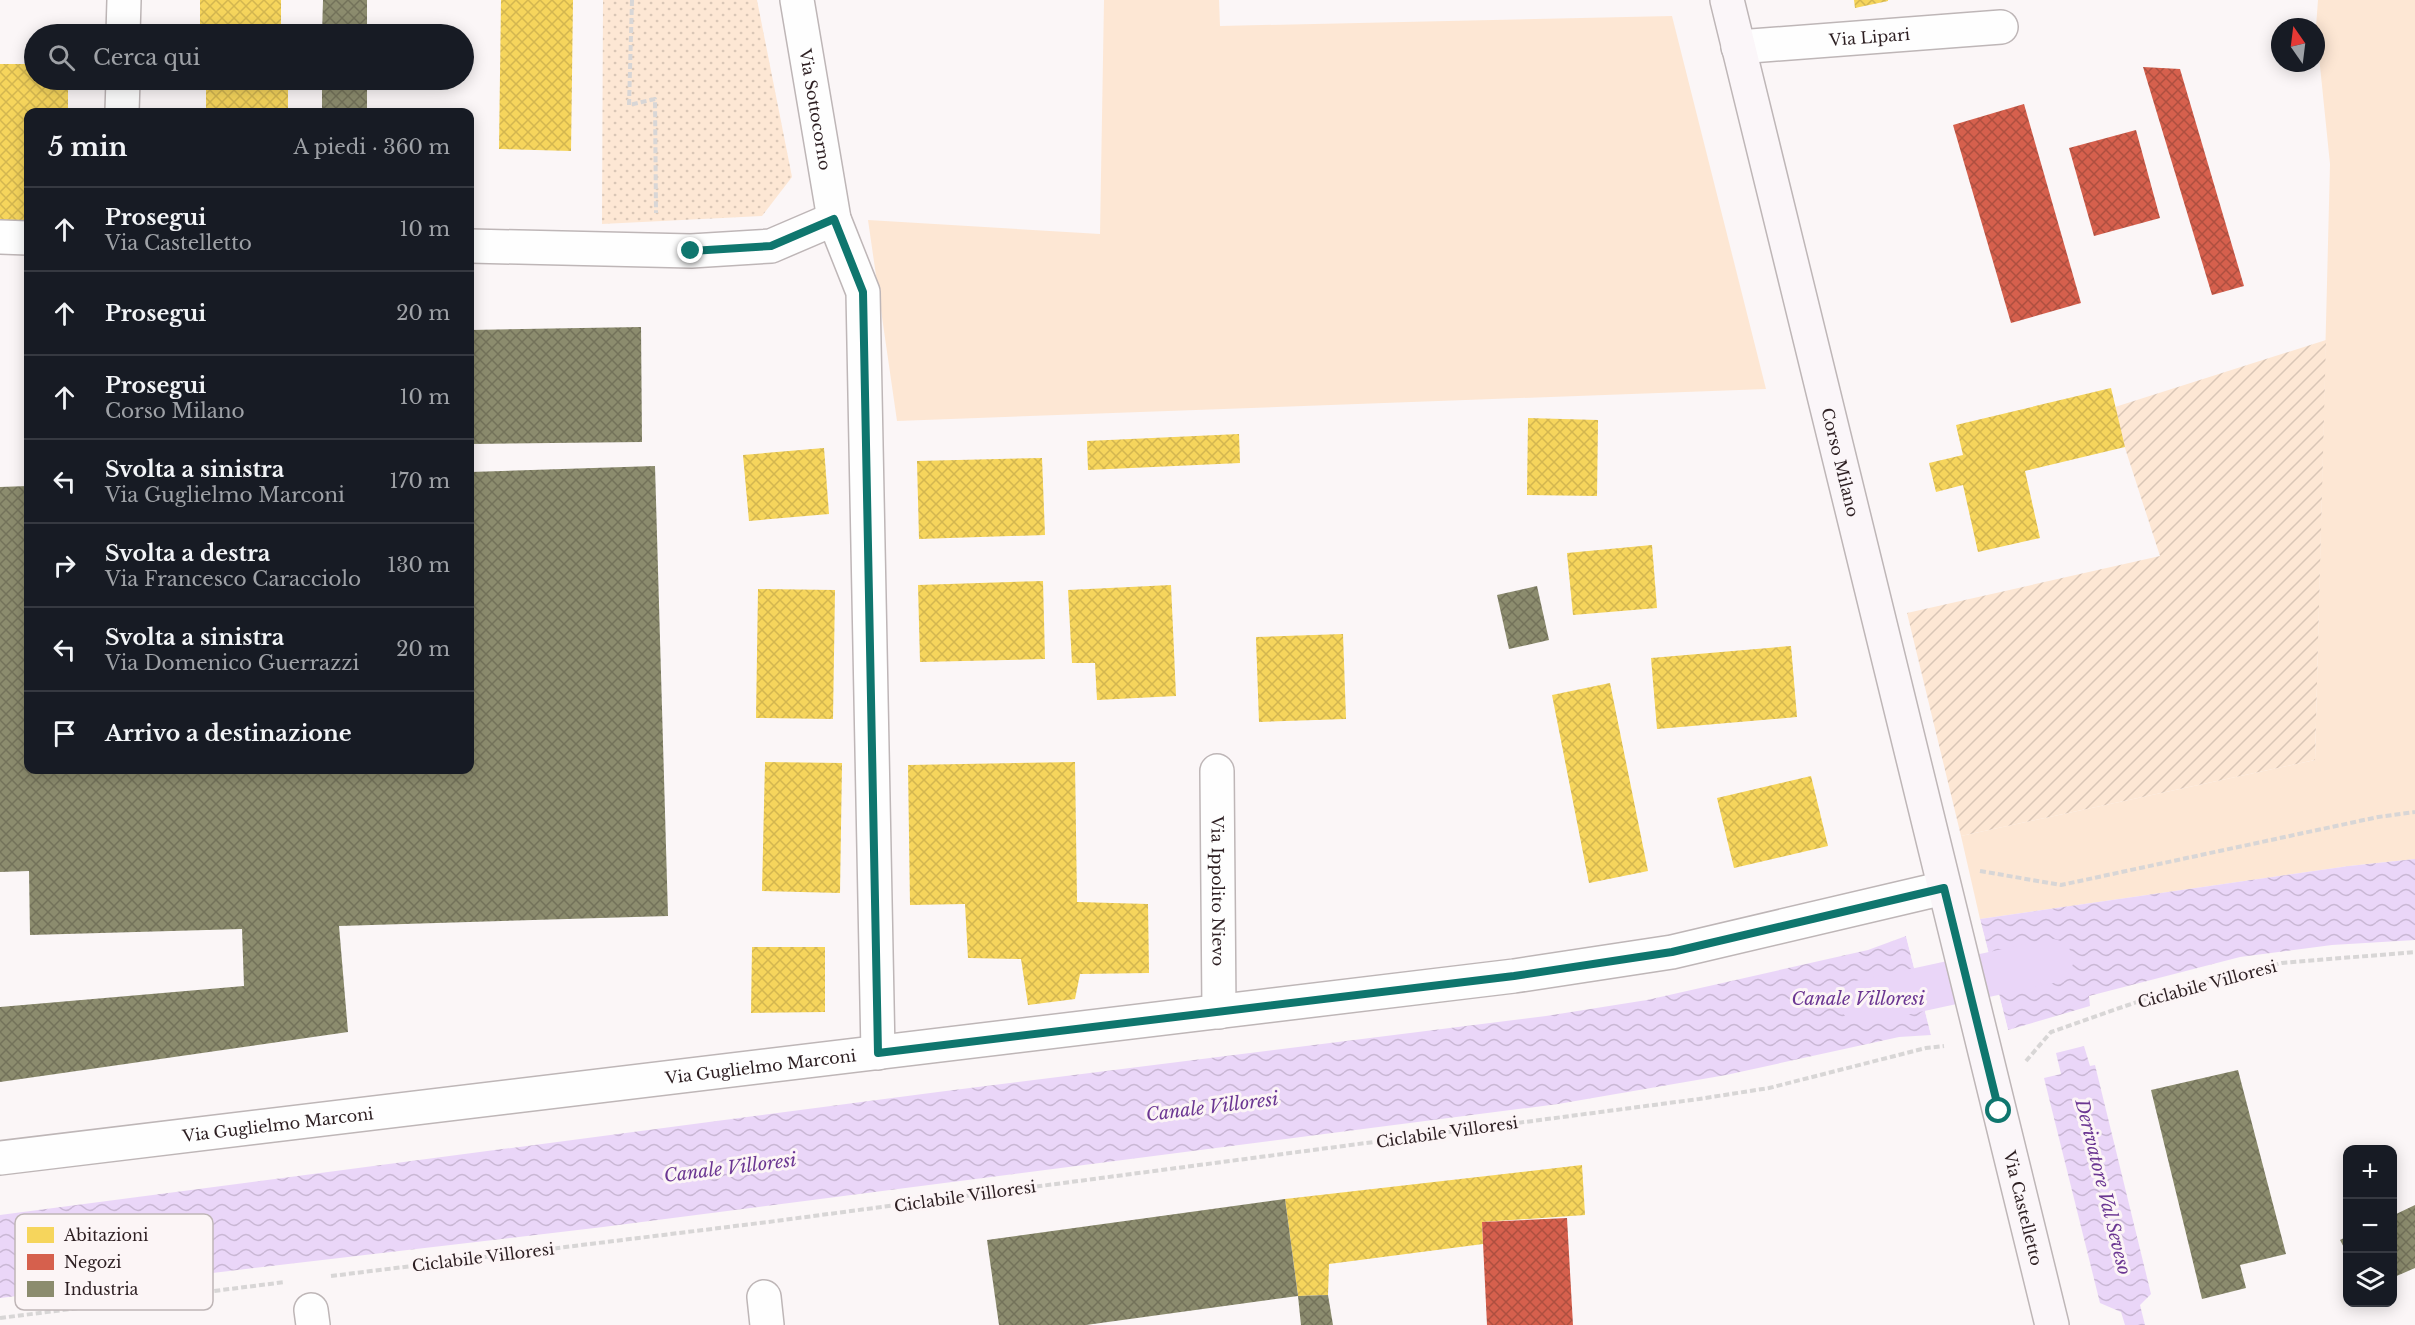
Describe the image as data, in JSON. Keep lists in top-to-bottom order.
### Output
{
  "streets": {
    "main road": ["Corso Milano", "Via Castelletto"],
    "street": [
      "Via Lipari",
      "Via Sottocorno",
      "Via Ippolito Nievo",
      "Via Guglielmo Marconi"
    ],
    "path": ["Ciclabile Villoresi"]
  },
  "crossings": [
    ["Via Lipari", "Corso Milano"],
    ["Via Sottocorno", "Via Guglielmo Marconi"],
    ["Corso Milano", "Via Guglielmo Marconi"],
    ["Corso Milano", "Via Castelletto"],
    ["Via Ippolito Nievo", "Via Guglielmo Marconi"]
  ],
  "water": ["Canale Villoresi", "Derivatore Val Seveso"],
  "legend": ["Abitazioni", "Negozi", "Industria"],
  "north": "top",
  "page": {
    "search": "Cerca qui",
    "heading": ["5 min", "A piedi · 360 m"],
    "list": [
      ["Prosegui", "Via Castelletto", "10 m"],
      ["Prosegui", "20 m"],
      ["Prosegui", "Corso Milano", "10 m"],
      ["Svolta a sinistra", "Via Guglielmo Marconi", "170 m"],
      ["Svolta a destra", "Via Francesco Caracciolo", "130 m"],
      ["Svolta a sinistra", "Via Domenico Guerrazzi", "20 m"],
      "Arrivo a destinazione"
    ],
    "map_buttons": ["+", "−"]
  }
}
